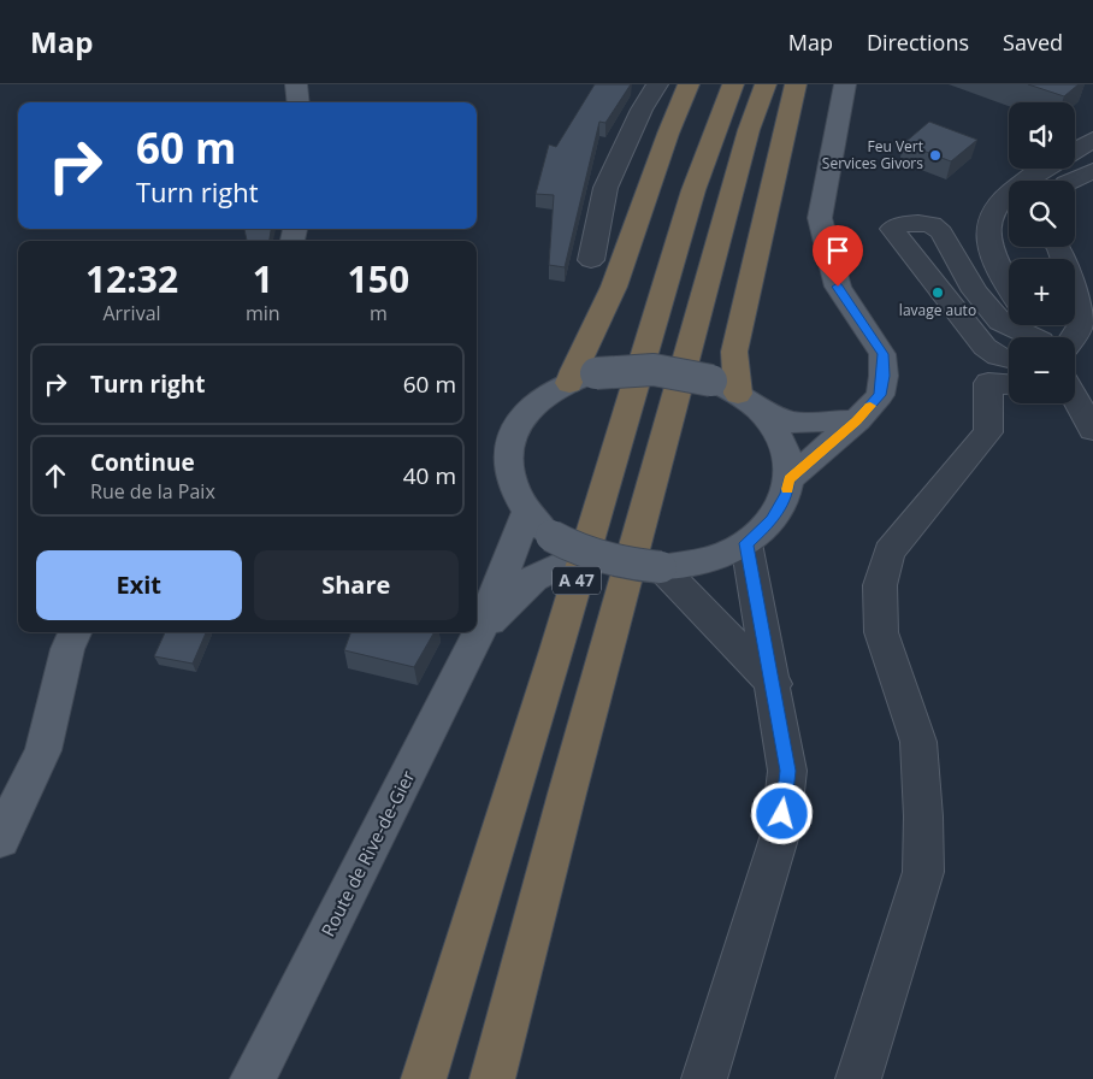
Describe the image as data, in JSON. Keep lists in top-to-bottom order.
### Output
{
  "streets": {
    "highway": ["A 47"],
    "main road": ["Route de Rive-de-Gier"]
  },
  "places": ["Feu Vert Services Givors", "lavage auto"],
  "page": {
    "header": "Map",
    "nav": ["Map", "Directions", "Saved"],
    "map_buttons": ["+", "−"],
    "turn": ["60 m", "Turn right"],
    "eta": [
      "12:32",
      "Arrival",
      "1",
      "min",
      "150",
      "m"
    ],
    "list": [
      {
        "name": "Turn right",
        "value": "60 m"
      },
      {
        "name": "Continue",
        "note": "Rue de la Paix",
        "value": "40 m"
      }
    ],
    "buttons": ["Exit", "Share"]
  }
}
